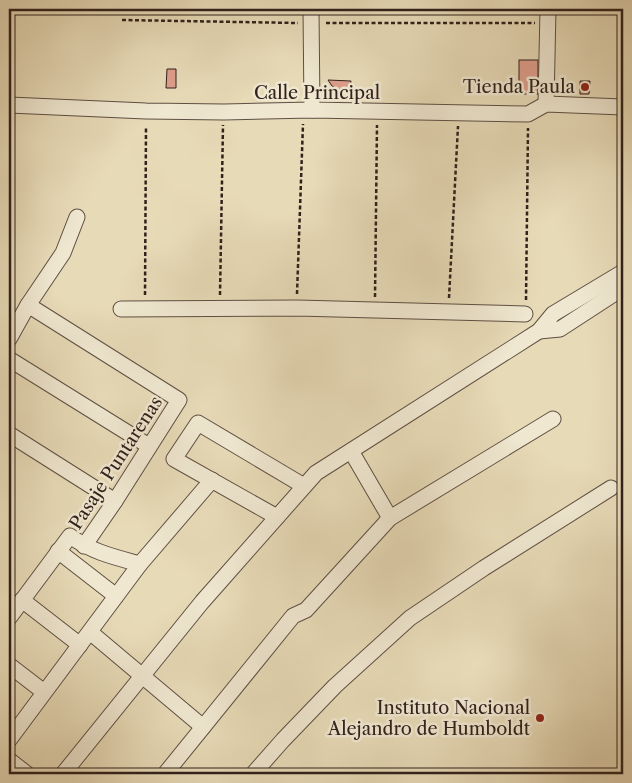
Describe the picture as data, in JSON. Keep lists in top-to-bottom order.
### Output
{
  "streets": {
    "street": ["Calle Principal", "Pasaje Puntarenas"]
  },
  "places": ["Tienda Paula", "Instituto Nacional Alejandro de Humboldt"]
}
